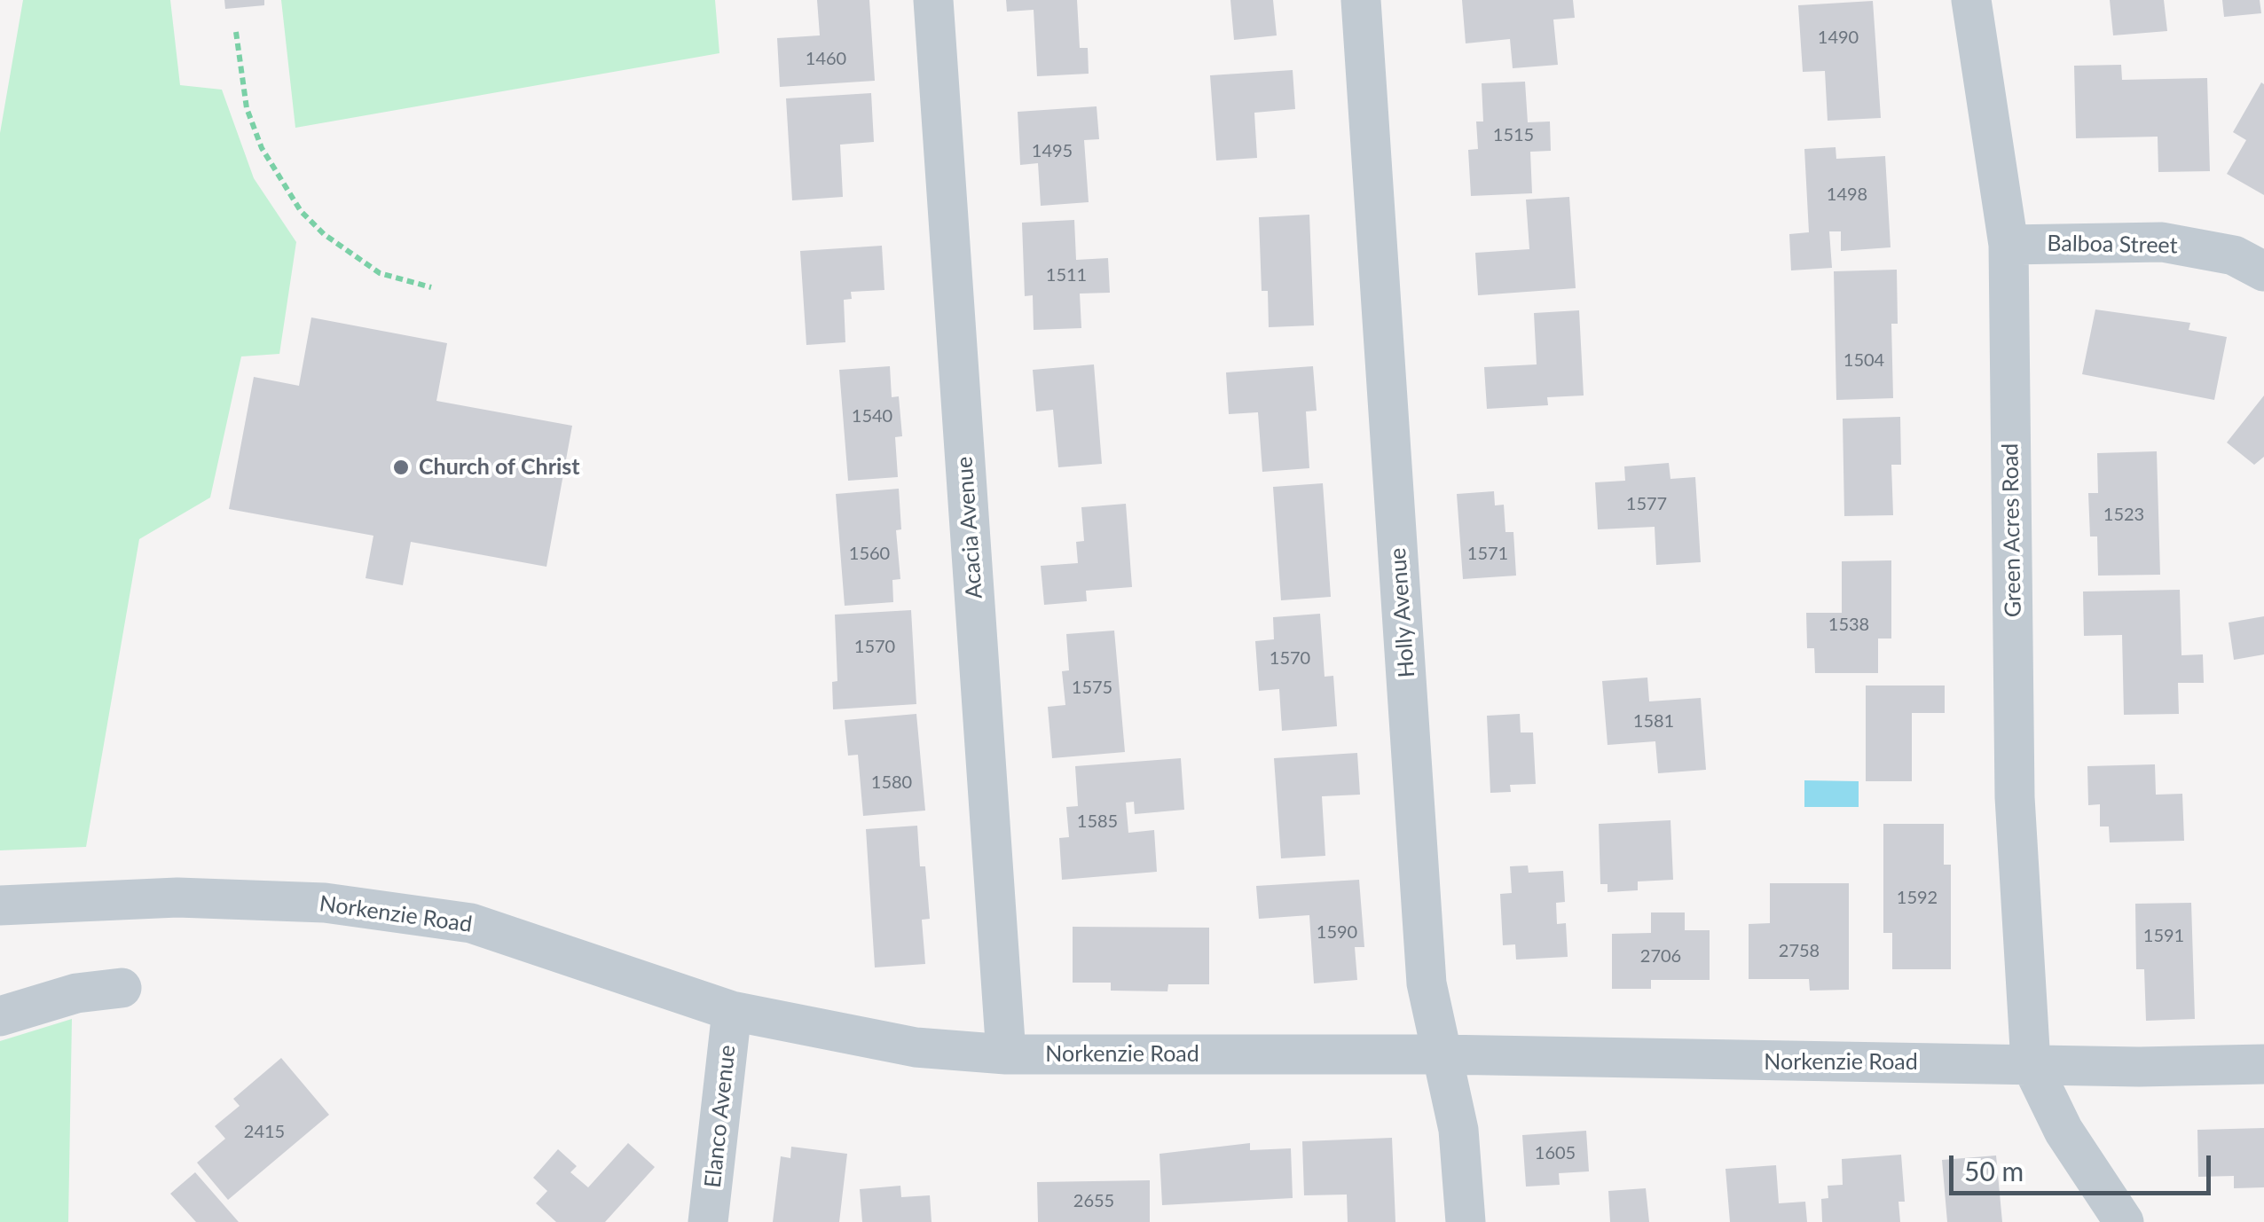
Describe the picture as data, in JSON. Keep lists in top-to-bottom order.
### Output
{
  "streets": {
    "street": [
      "Balboa Street",
      "Acacia Avenue",
      "Green Acres Road",
      "Holly Avenue",
      "Norkenzie Road",
      "Elanco Avenue"
    ]
  },
  "crossings": [
    ["Balboa Street", "Green Acres Road"],
    ["Acacia Avenue", "Norkenzie Road"],
    ["Green Acres Road", "Norkenzie Road"],
    ["Holly Avenue", "Norkenzie Road"],
    ["Norkenzie Road", "Elanco Avenue"]
  ],
  "places": ["Church of Christ"],
  "house_numbers": [
    "1490",
    "1460",
    "1515",
    "1495",
    "1498",
    "1511",
    "1504",
    "1540",
    "1577",
    "1523",
    "1560",
    "1571",
    "1538",
    "1570",
    "1570",
    "1575",
    "1581",
    "1580",
    "1585",
    "1592",
    "1590",
    "1591",
    "2758",
    "2706",
    "2415",
    "1605",
    "2655"
  ],
  "scale_bar": "50 m"
}
